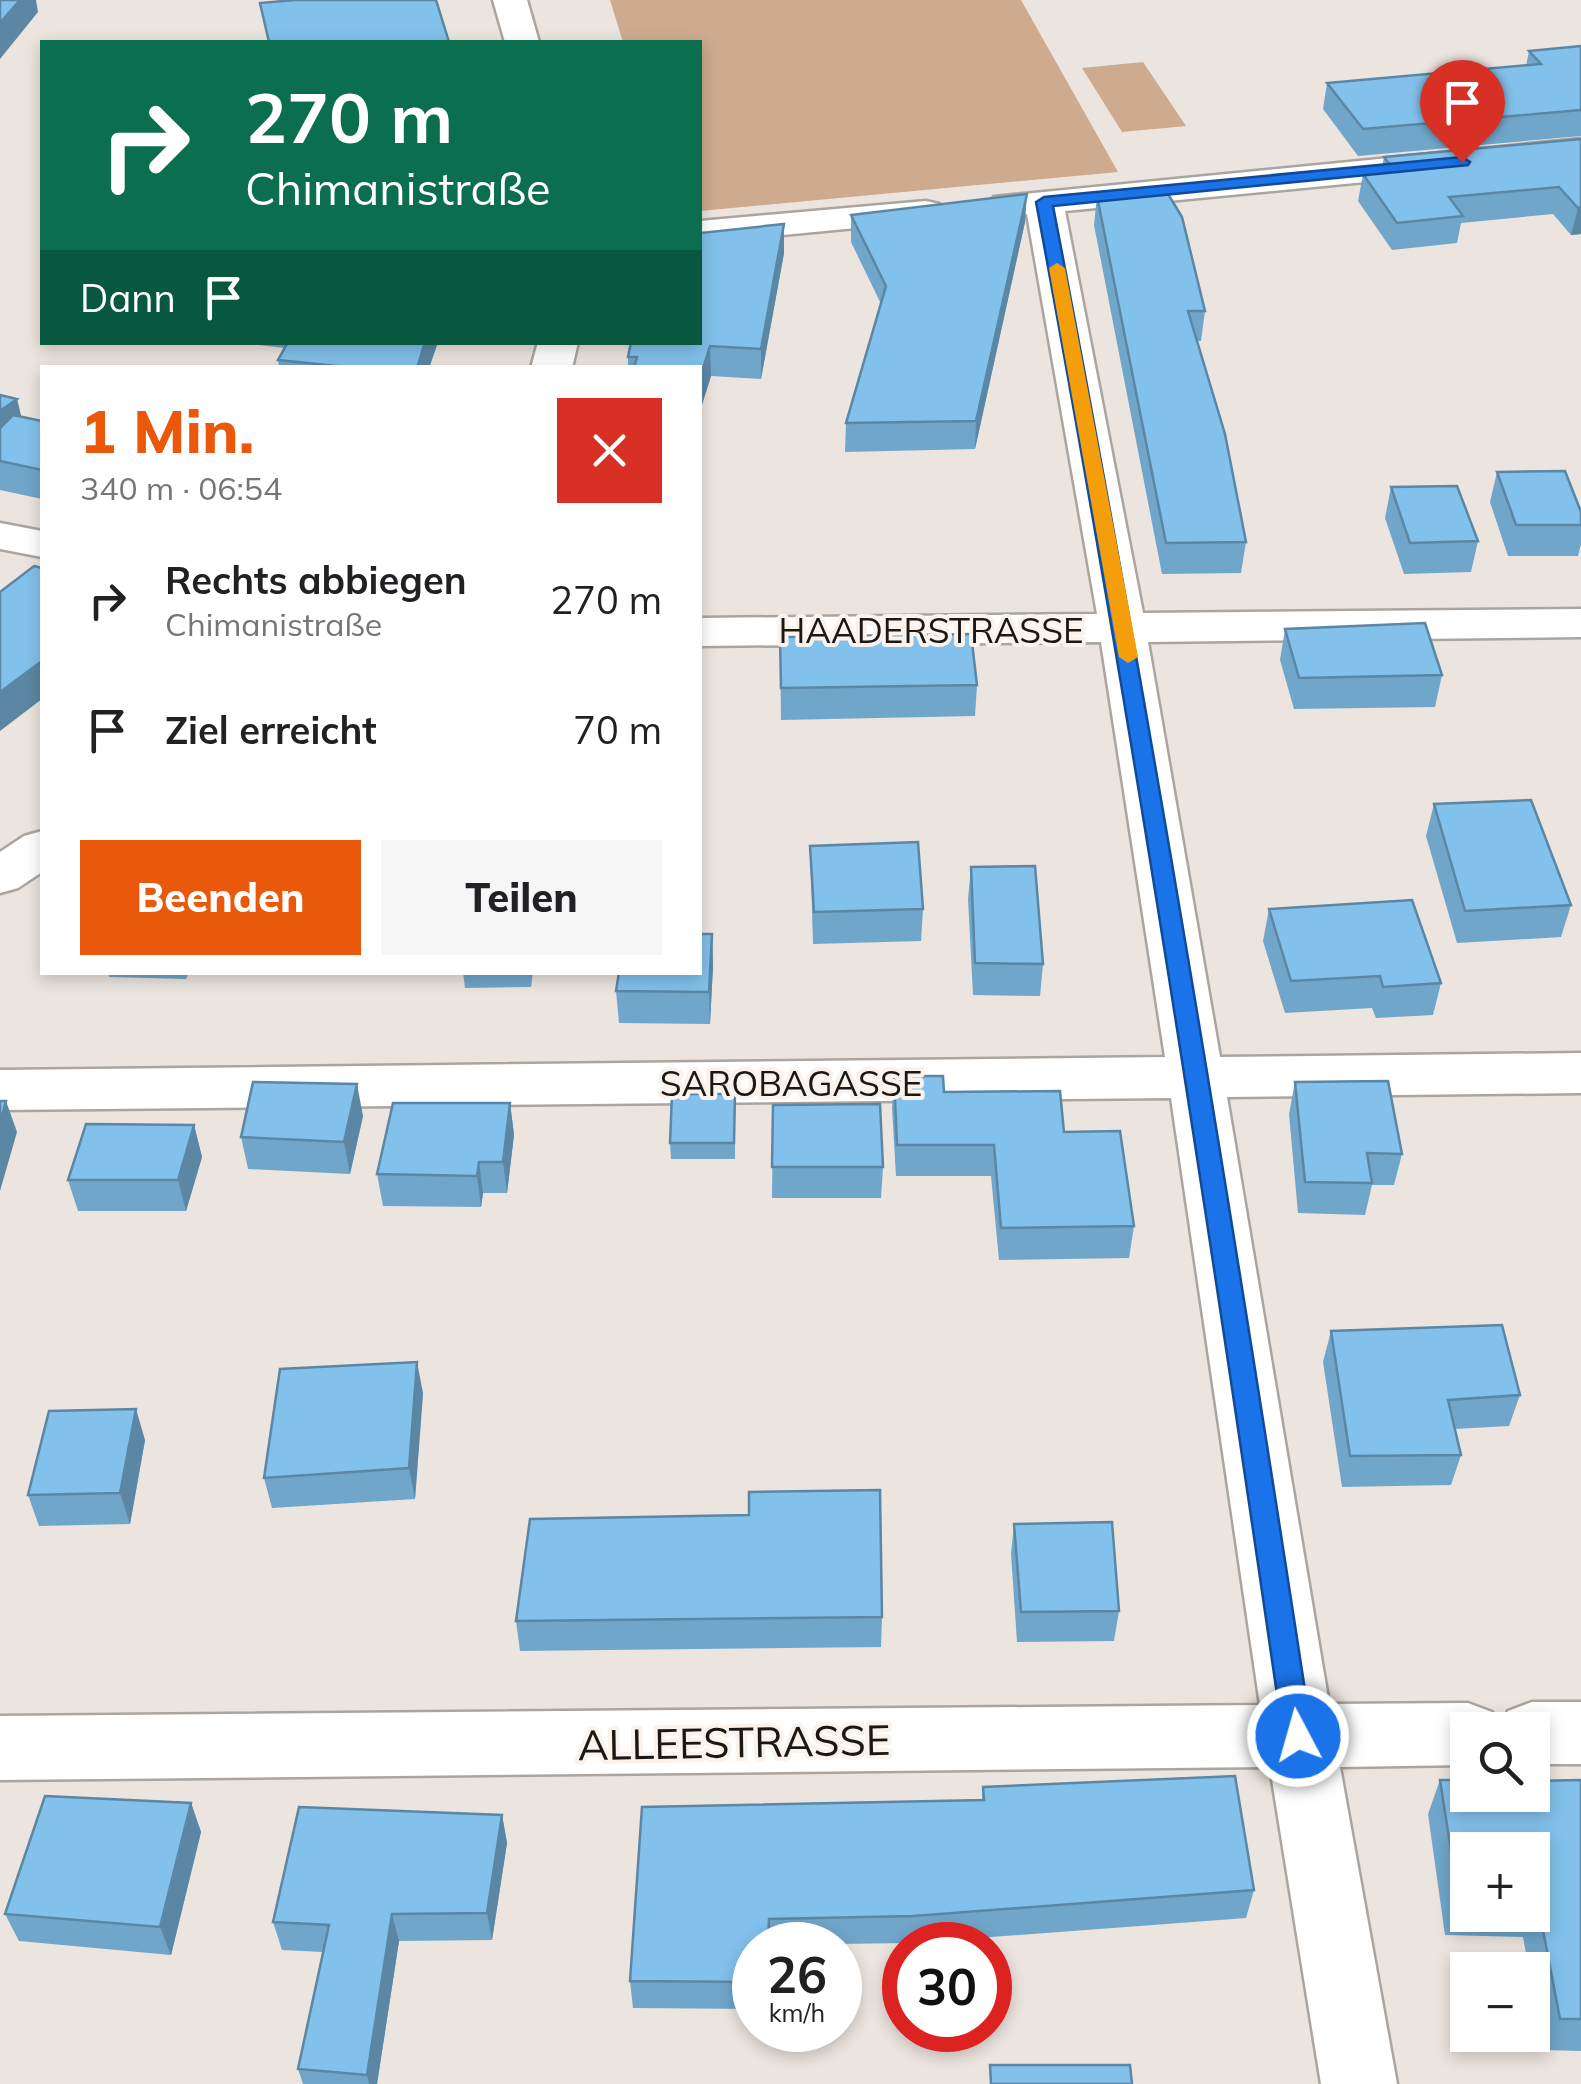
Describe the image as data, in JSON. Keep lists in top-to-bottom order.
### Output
{
  "streets": {
    "street": ["HAADERSTRASSE", "SAROBAGASSE", "ALLEESTRASSE"]
  },
  "page": {
    "turn": ["270 m", "Chimanistraße"],
    "then": "Dann",
    "heading": ["1 Min.", "340 m · 06:54"],
    "list": [
      {
        "name": "Rechts abbiegen",
        "note": "Chimanistraße",
        "value": "270 m"
      },
      {
        "name": "Ziel erreicht",
        "value": "70 m"
      }
    ],
    "buttons": ["Beenden", "Teilen"],
    "map_buttons": ["+", "−"],
    "speed": "26 km/h",
    "limit": "30"
  }
}
